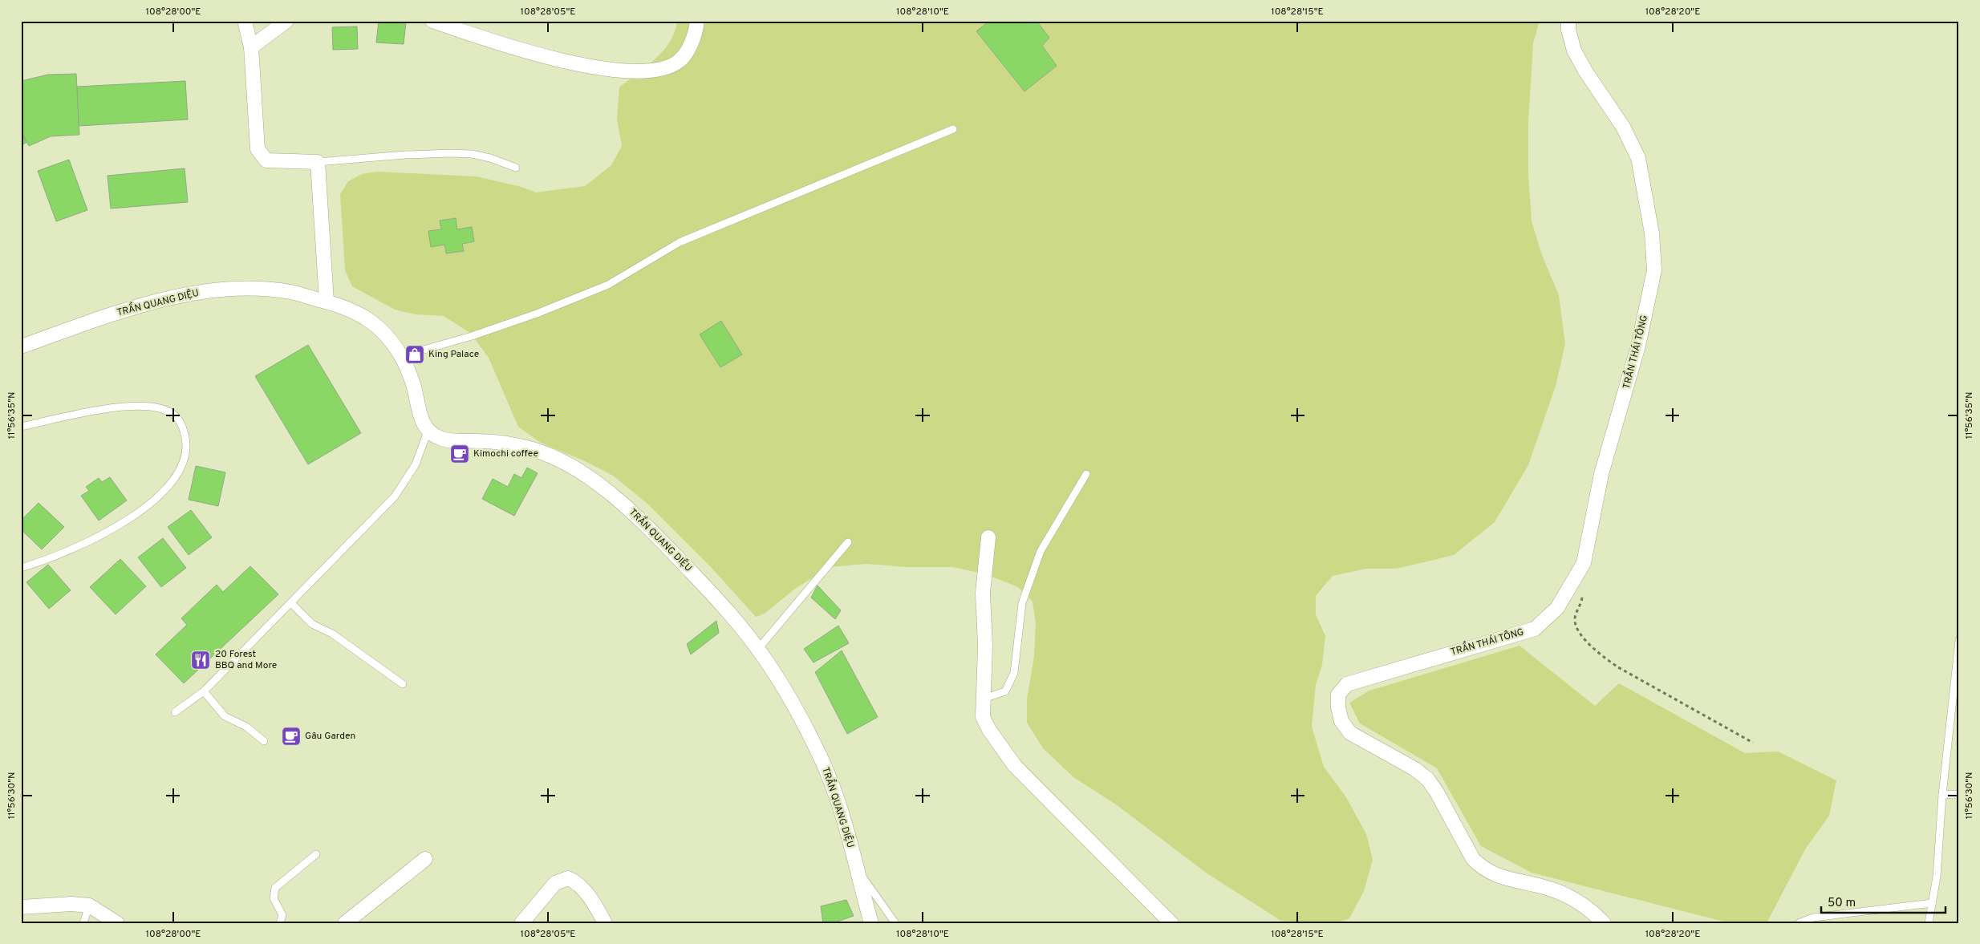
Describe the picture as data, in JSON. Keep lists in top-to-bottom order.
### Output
{
  "streets": {
    "street": ["TRẦN QUANG DIỆU", "TRẦN THÁI TÔNG"]
  },
  "places": {
    "shop": ["King Palace"],
    "cafe": ["Kimochi coffee", "Gâu Garden"],
    "restaurant": ["20 Forest BBQ and More"]
  },
  "scale_bar": "50 m",
  "coordinates": [
    "108°28'00\"E",
    "108°28'05\"E",
    "108°28'10\"E",
    "108°28'15\"E",
    "108°28'20\"E",
    "11°56'35\"N",
    "11°56'30\"N"
  ]
}
